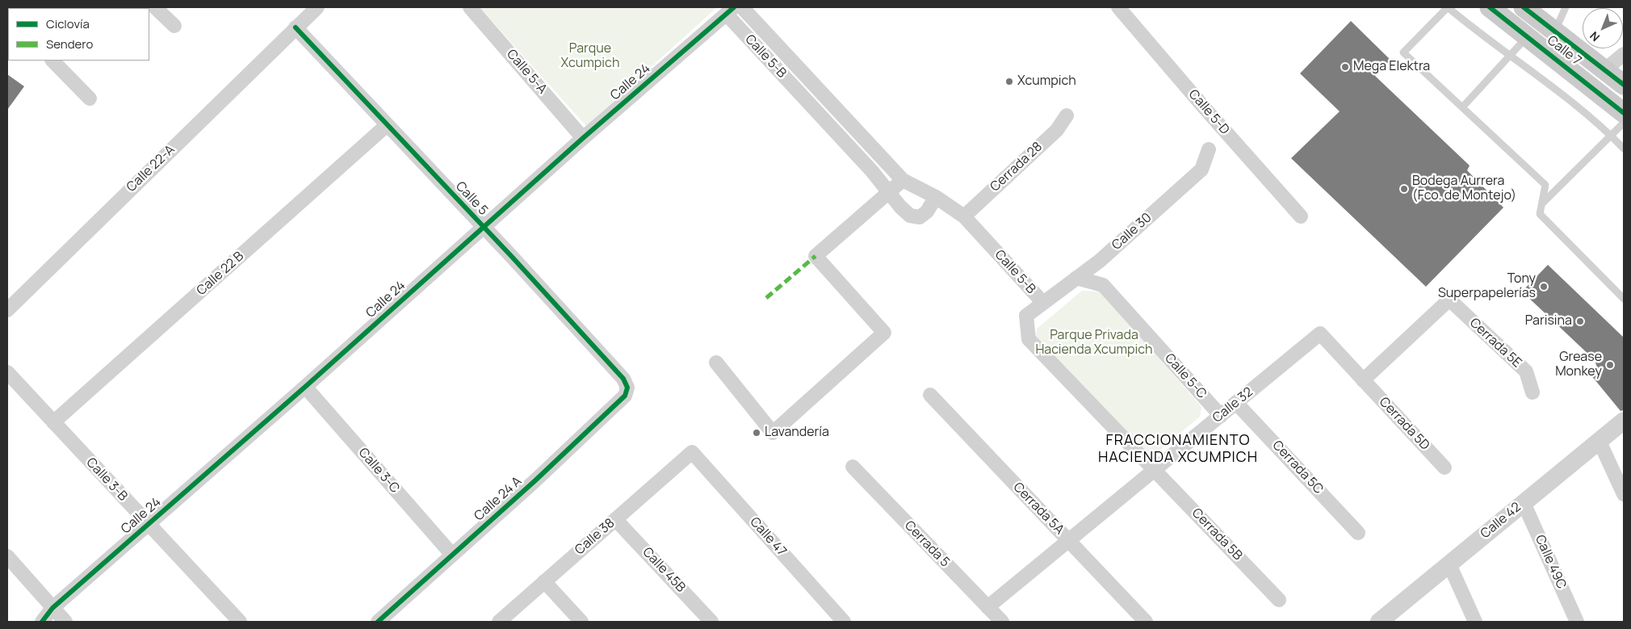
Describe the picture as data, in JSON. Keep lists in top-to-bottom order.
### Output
{
  "streets": {
    "main road": ["Calle 7"],
    "street": [
      "Calle 5-B",
      "Calle 5-A",
      "Calle 24",
      "Calle 5-D",
      "Cerrada 28",
      "Calle 22-A",
      "Calle 5",
      "Calle 30",
      "Calle 22 B",
      "Cerrada 5E",
      "Calle 5-C",
      "Calle 32",
      "Cerrada 5D",
      "Cerrada 5C",
      "Calle 3-C",
      "Calle 3-B",
      "Calle 24 A",
      "Cerrada 5A",
      "Calle 42",
      "Cerrada 5B",
      "Calle 38",
      "Calle 47",
      "Cerrada 5",
      "Calle 49C",
      "Calle 45B"
    ]
  },
  "crossings": [
    ["Calle 5-B", "Calle 24"],
    ["Calle 5-B", "Cerrada 28"],
    ["Calle 5-B", "Calle 30"],
    ["Calle 5-B", "Calle 32"],
    ["Calle 5-B", "Cerrada 5B"],
    ["Calle 5-A", "Calle 24"],
    ["Calle 24", "Calle 5"],
    ["Calle 24", "Calle 3-C"],
    ["Calle 24", "Calle 3-B"],
    ["Calle 22-A", "Calle 5"],
    ["Calle 5", "Calle 22 B"],
    ["Calle 5", "Calle 24 A"],
    ["Calle 30", "Calle 5-C"],
    ["Calle 22 B", "Calle 3-B"],
    ["Cerrada 5E", "Calle 32"],
    ["Cerrada 5E", "Cerrada 5D"],
    ["Calle 5-C", "Calle 32"],
    ["Calle 32", "Cerrada 5D"],
    ["Calle 32", "Cerrada 5C"],
    ["Calle 32", "Cerrada 5A"],
    ["Calle 32", "Cerrada 5B"],
    ["Calle 32", "Cerrada 5"],
    ["Calle 3-C", "Calle 24 A"],
    ["Calle 42", "Calle 49C"],
    ["Calle 38", "Calle 47"],
    ["Calle 38", "Calle 45B"]
  ],
  "districts": ["FRACCIONAMIENTO HACIENDA XCUMPICH"],
  "parks": ["Parque Xcumpich", "Parque Privada Hacienda Xcumpich"],
  "places": [
    "Mega Elektra",
    "Xcumpich",
    "Bodega Aurrera (Fco. de Montejo)",
    "Tony Superpapelerías",
    "Parisina",
    "Grease Monkey",
    "Lavandería"
  ],
  "legend": ["Ciclovía", "Sendero"],
  "north": "bottom left"
}
